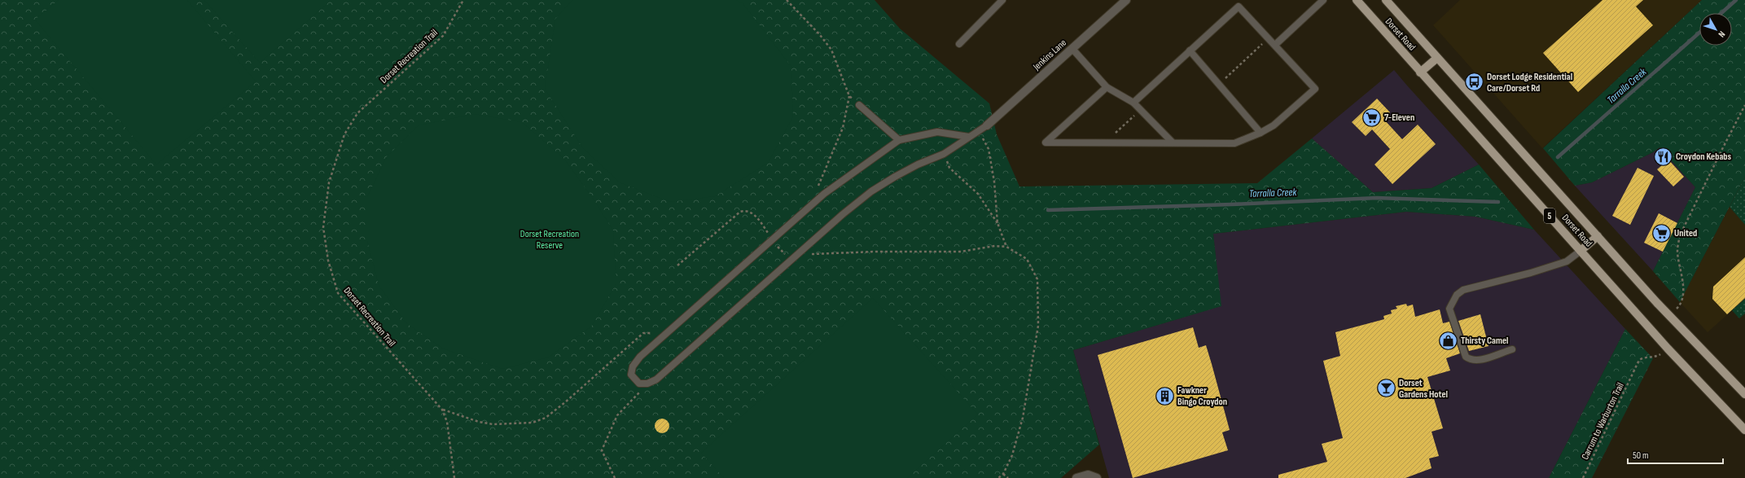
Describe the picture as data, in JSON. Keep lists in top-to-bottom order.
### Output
{
  "streets": {
    "main road": ["Dorset Road", "5"],
    "street": ["Jenkins Lane"],
    "path": ["Dorset Recreation Trail", "Carrum to Warburton Trail"]
  },
  "water": ["Tarralla Creek"],
  "parks": ["Dorset Recreation Reserve"],
  "places": {
    "bus stop": ["Dorset Lodge Residential Care/Dorset Rd"],
    "supermarket": ["7-Eleven", "United"],
    "restaurant": ["Croydon Kebabs"],
    "shop": ["Thirsty Camel"],
    "bar": ["Dorset Gardens Hotel"],
    "building": ["Fawkner Bingo Croydon"]
  },
  "scale_bar": "50 m",
  "north": "bottom right"
}
